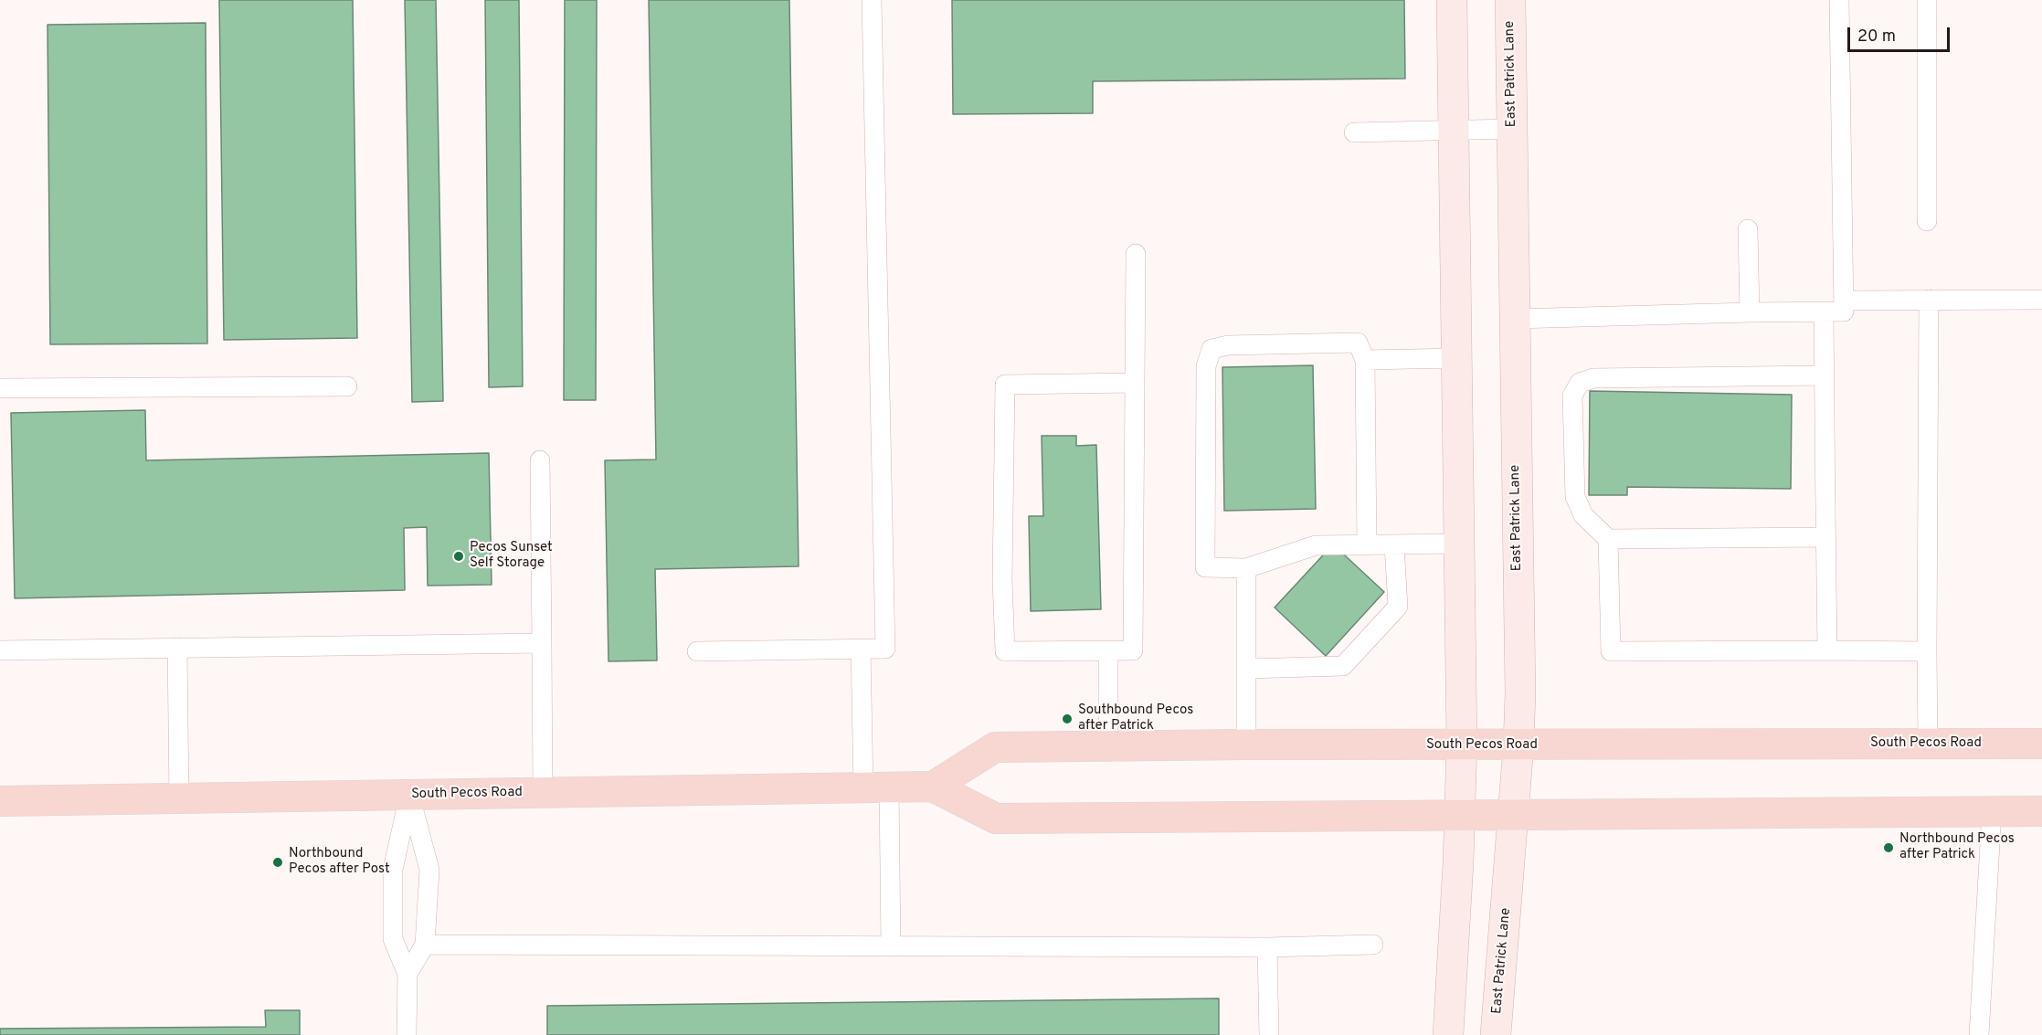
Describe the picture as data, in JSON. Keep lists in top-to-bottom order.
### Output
{
  "streets": {
    "main road": ["East Patrick Lane", "South Pecos Road"]
  },
  "crossings": [
    ["East Patrick Lane", "South Pecos Road"]
  ],
  "places": [
    "Pecos Sunset Self Storage",
    "Southbound Pecos after Patrick",
    "Northbound Pecos after Patrick",
    "Northbound Pecos after Post"
  ],
  "scale_bar": "20 m"
}
